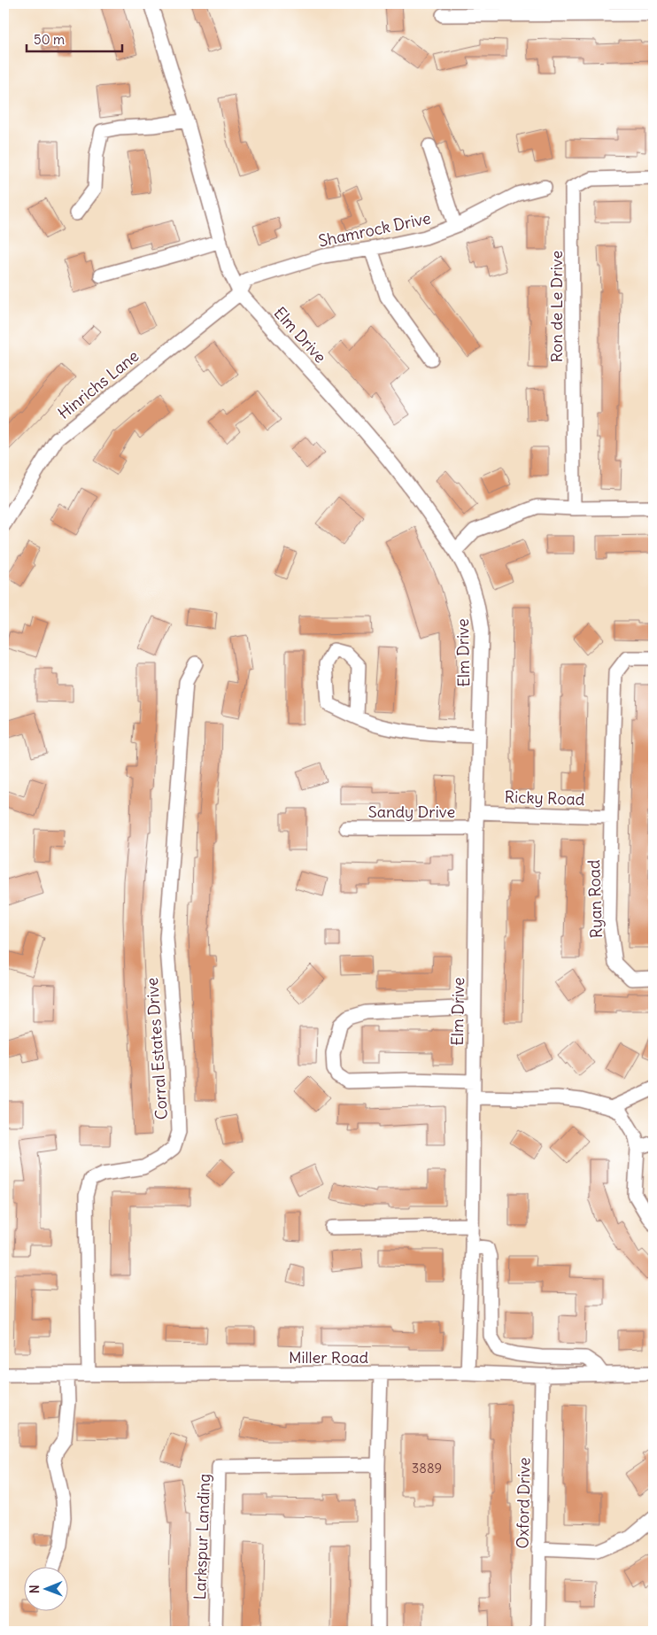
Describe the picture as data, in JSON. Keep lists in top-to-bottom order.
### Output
{
  "streets": {
    "street": [
      "Shamrock Drive",
      "Ron de Le Drive",
      "Elm Drive",
      "Hinrichs Lane",
      "Ricky Road",
      "Sandy Drive",
      "Ryan Road",
      "Corral Estates Drive",
      "Miller Road",
      "Oxford Drive",
      "Larkspur Landing"
    ]
  },
  "crossings": [
    ["Shamrock Drive", "Elm Drive"],
    ["Shamrock Drive", "Hinrichs Lane"],
    ["Elm Drive", "Hinrichs Lane"],
    ["Elm Drive", "Ricky Road"],
    ["Elm Drive", "Sandy Drive"],
    ["Elm Drive", "Miller Road"],
    ["Ricky Road", "Ryan Road"],
    ["Corral Estates Drive", "Miller Road"],
    ["Miller Road", "Oxford Drive"]
  ],
  "house_numbers": ["3889"],
  "scale_bar": "50 m",
  "north": "left"
}
